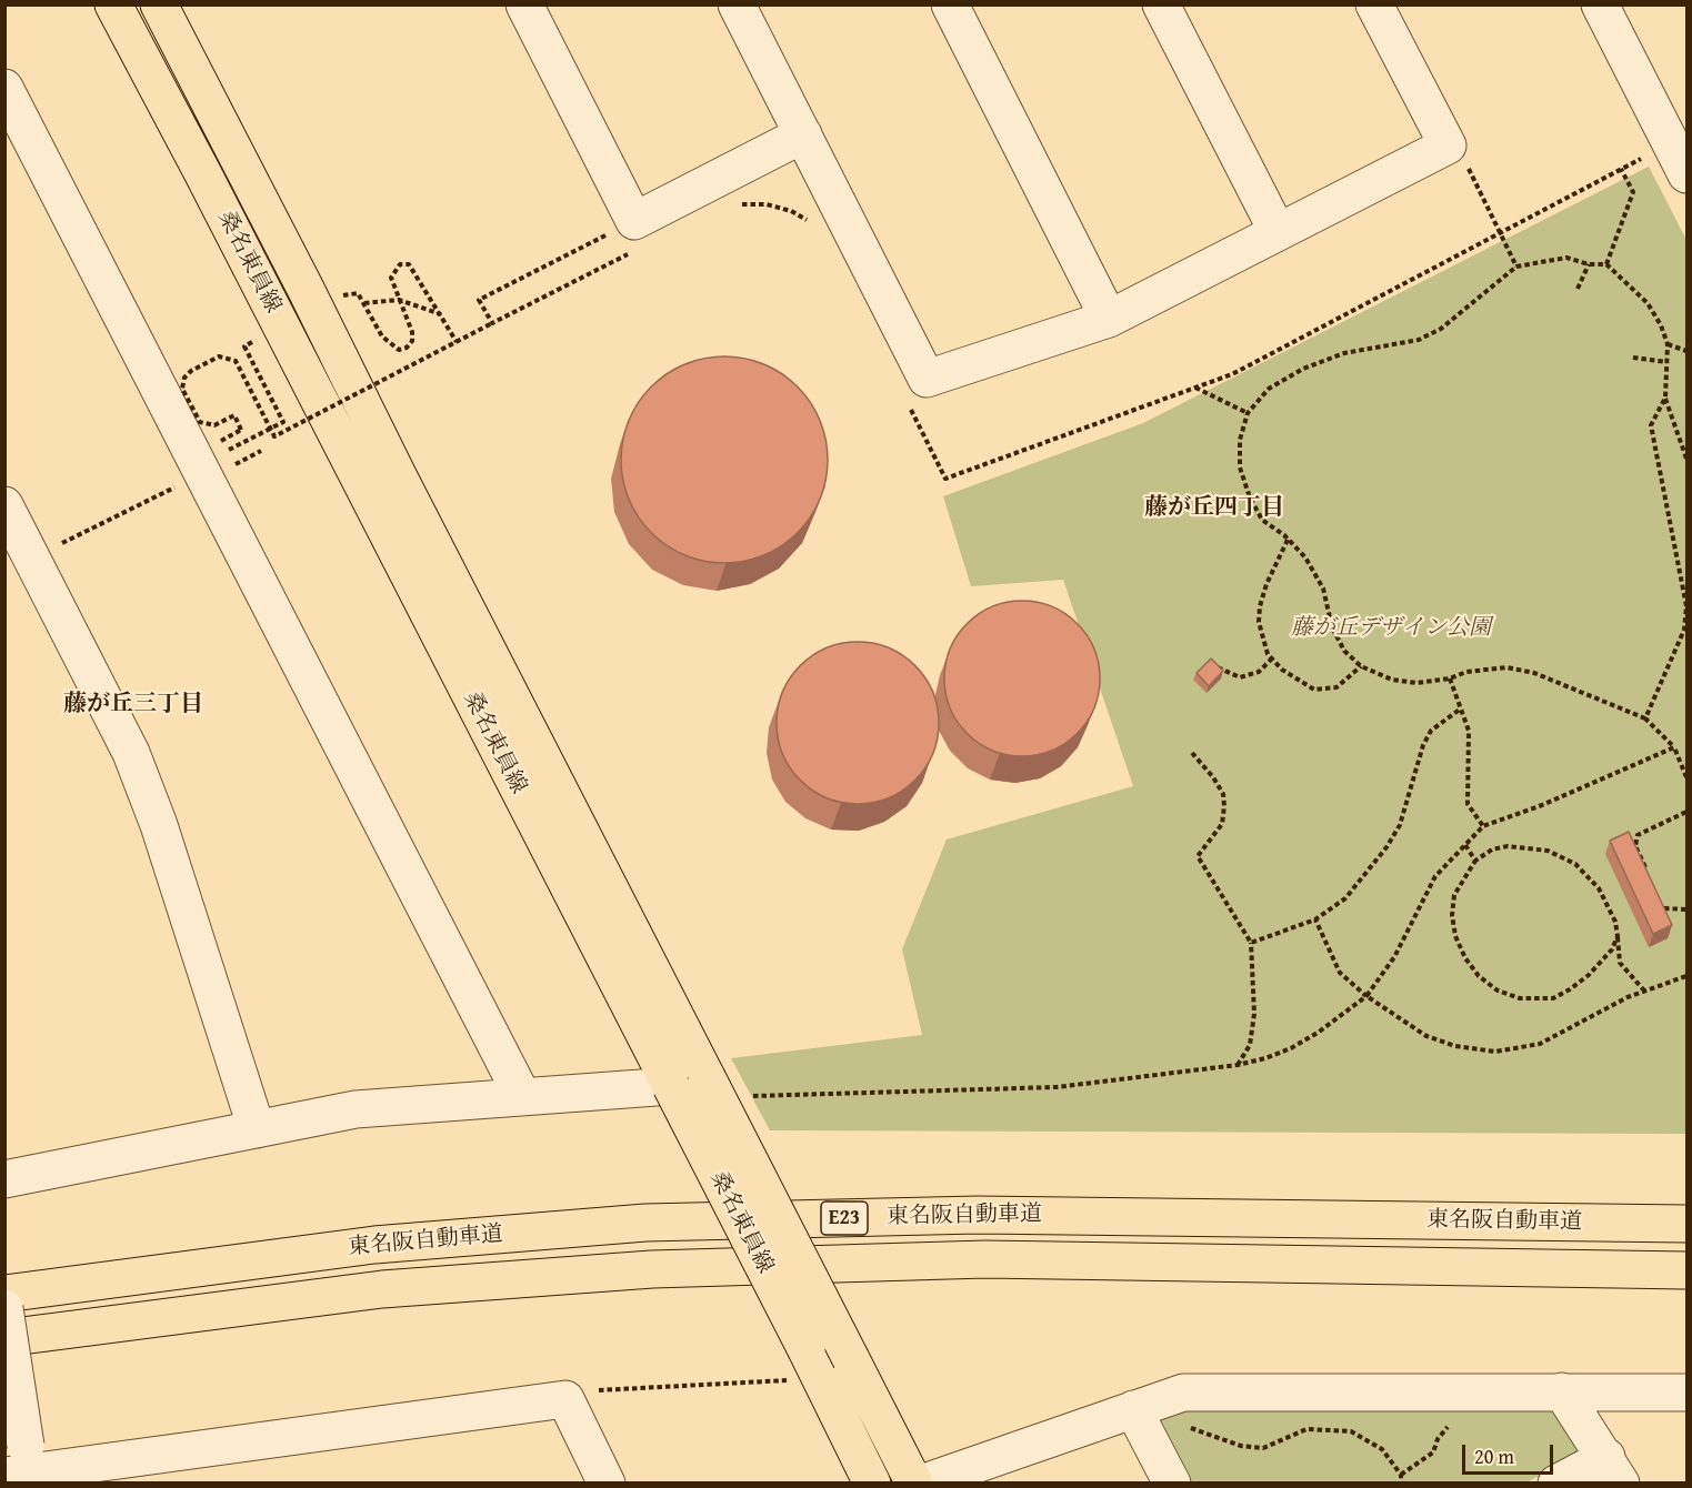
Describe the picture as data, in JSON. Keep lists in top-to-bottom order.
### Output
{
  "streets": {
    "main road": ["桑名東員線", "東名阪自動車道", "E23"]
  },
  "districts": ["藤が丘四丁目", "藤が丘三丁目"],
  "parks": ["藤が丘デザイン公園"],
  "scale_bar": "20 m"
}
